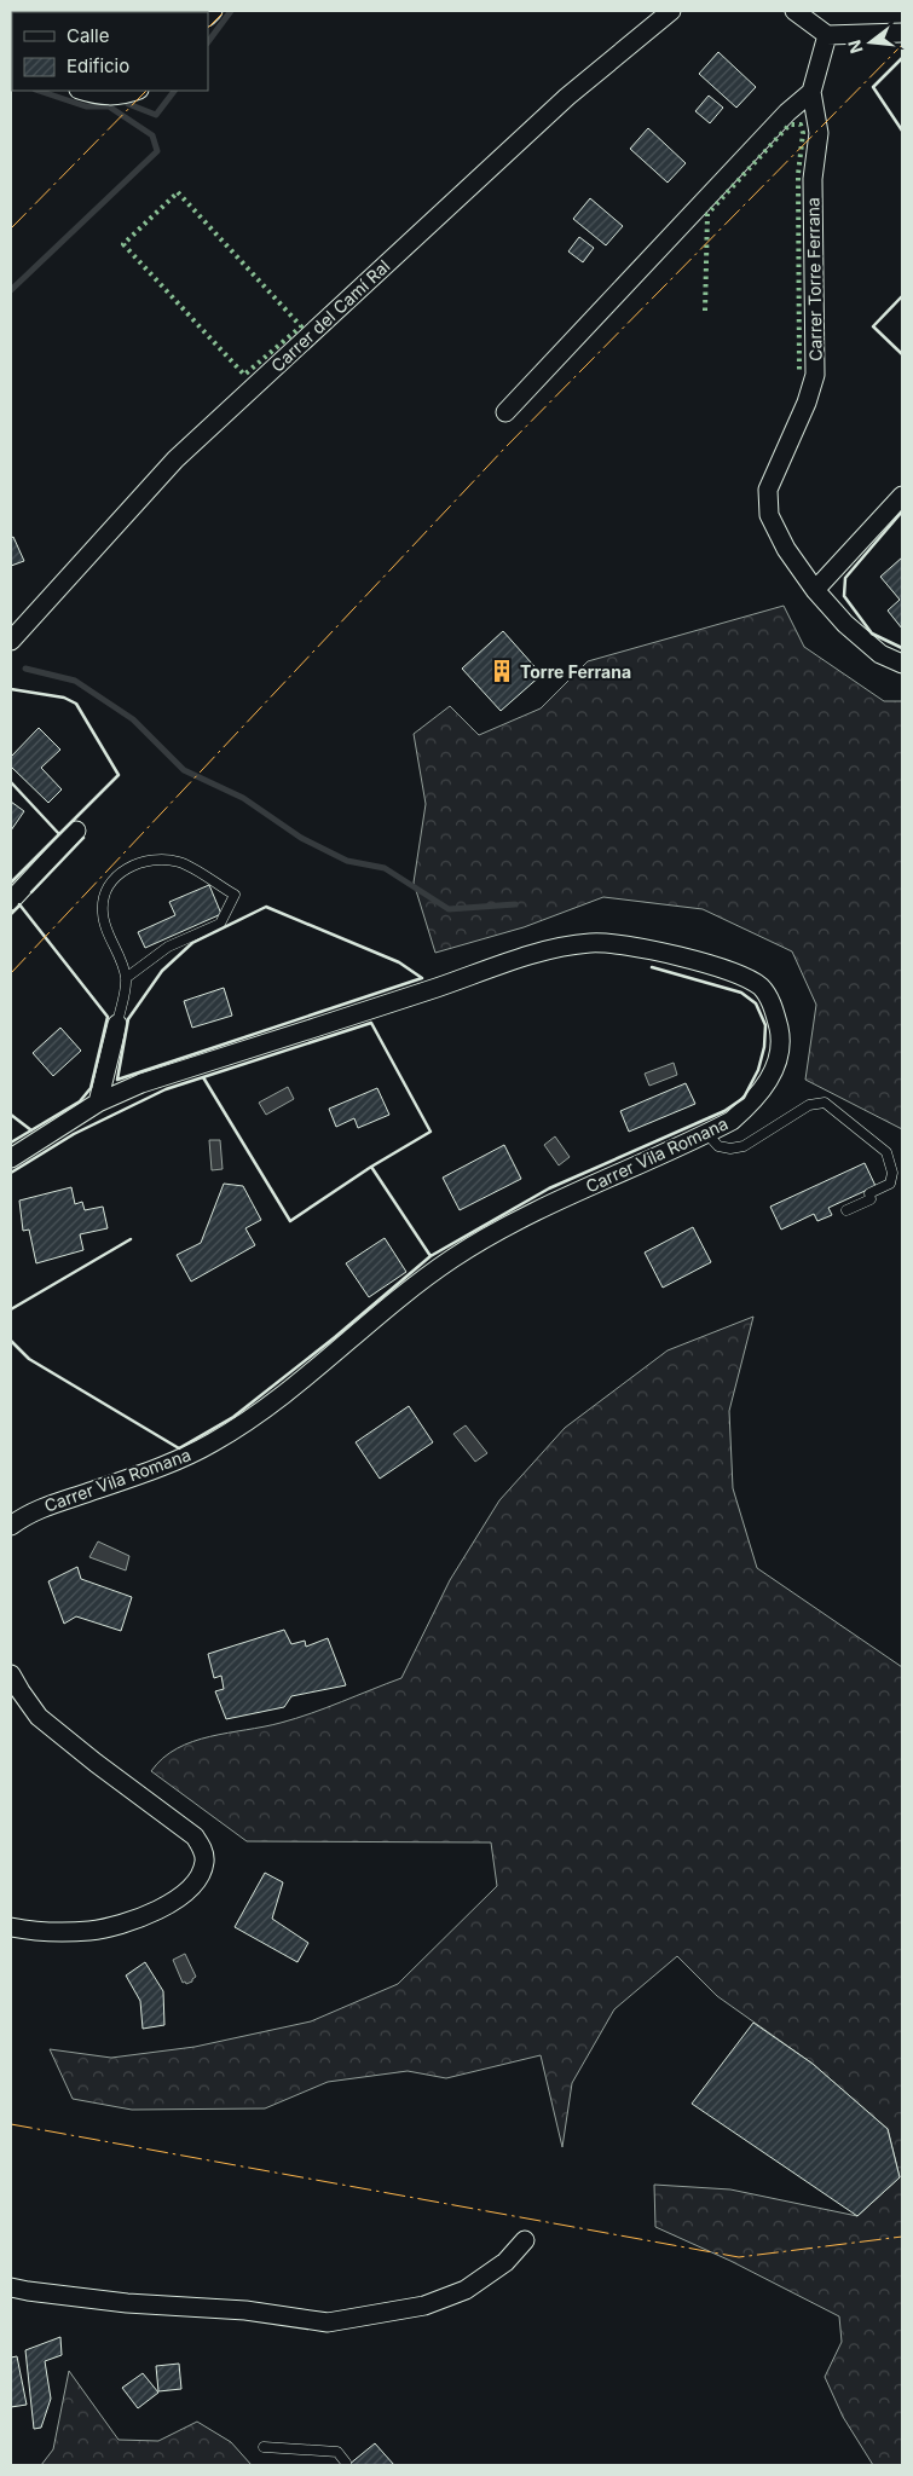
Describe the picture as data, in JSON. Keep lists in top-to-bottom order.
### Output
{
  "streets": {
    "street": ["Carrer Torre Ferrana", "Carrer del Camí Ral", "Carrer Vila Romana"]
  },
  "places": {
    "building": ["Torre Ferrana"]
  },
  "legend": ["Calle", "Edificio"],
  "north": "left"
}
